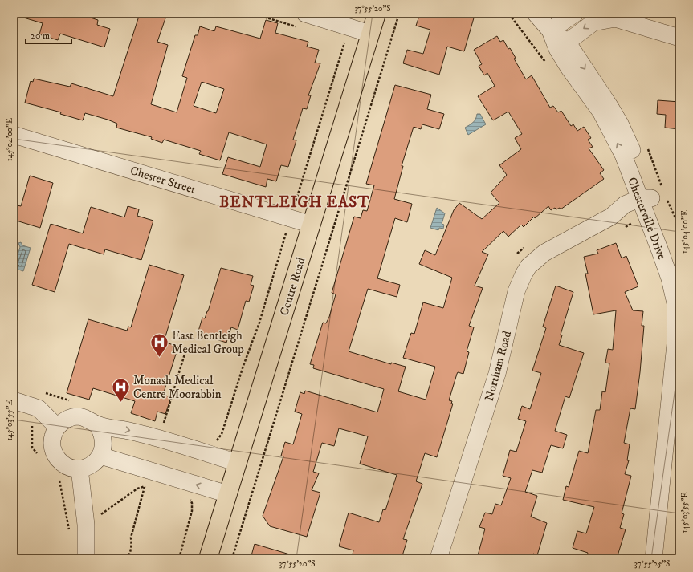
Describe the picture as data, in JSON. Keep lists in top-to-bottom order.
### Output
{
  "streets": {
    "main road": ["Centre Road"],
    "street": ["Chester Street", "Chesterville Drive", "Northam Road"]
  },
  "crossings": [
    ["Chester Street", "Centre Road"],
    ["Chesterville Drive", "Northam Road"]
  ],
  "districts": ["BENTLEIGH EAST"],
  "places": {
    "hospital": ["East Bentleigh Medical Group", "Monash Medical Centre Moorabbin"]
  },
  "scale_bar": "20 m",
  "coordinates": [
    "37°55'20\"S",
    "145°04'00\"E",
    "145°03'55\"E",
    "37°55'25\"S"
  ]
}
